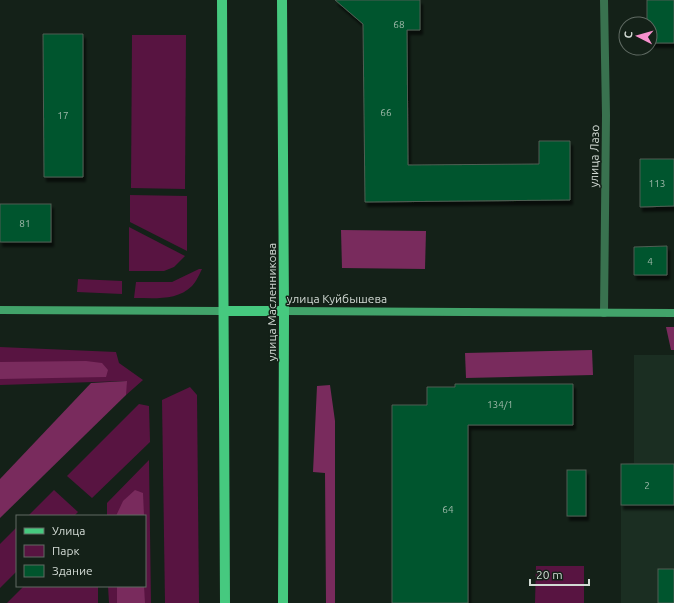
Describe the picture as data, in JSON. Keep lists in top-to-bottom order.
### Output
{
  "streets": {
    "main road": ["улица Куйбышева", "улица Масленникова"],
    "street": ["улица Лазо"]
  },
  "crossings": [
    ["улица Лазо", "улица Куйбышева"],
    ["улица Куйбышева", "улица Масленникова"]
  ],
  "house_numbers": [
    "68",
    "66",
    "17",
    "113",
    "81",
    "4",
    "134/1",
    "2",
    "64"
  ],
  "legend": ["Улица", "Парк", "Здание"],
  "scale_bar": "20 m",
  "north": "left"
}
